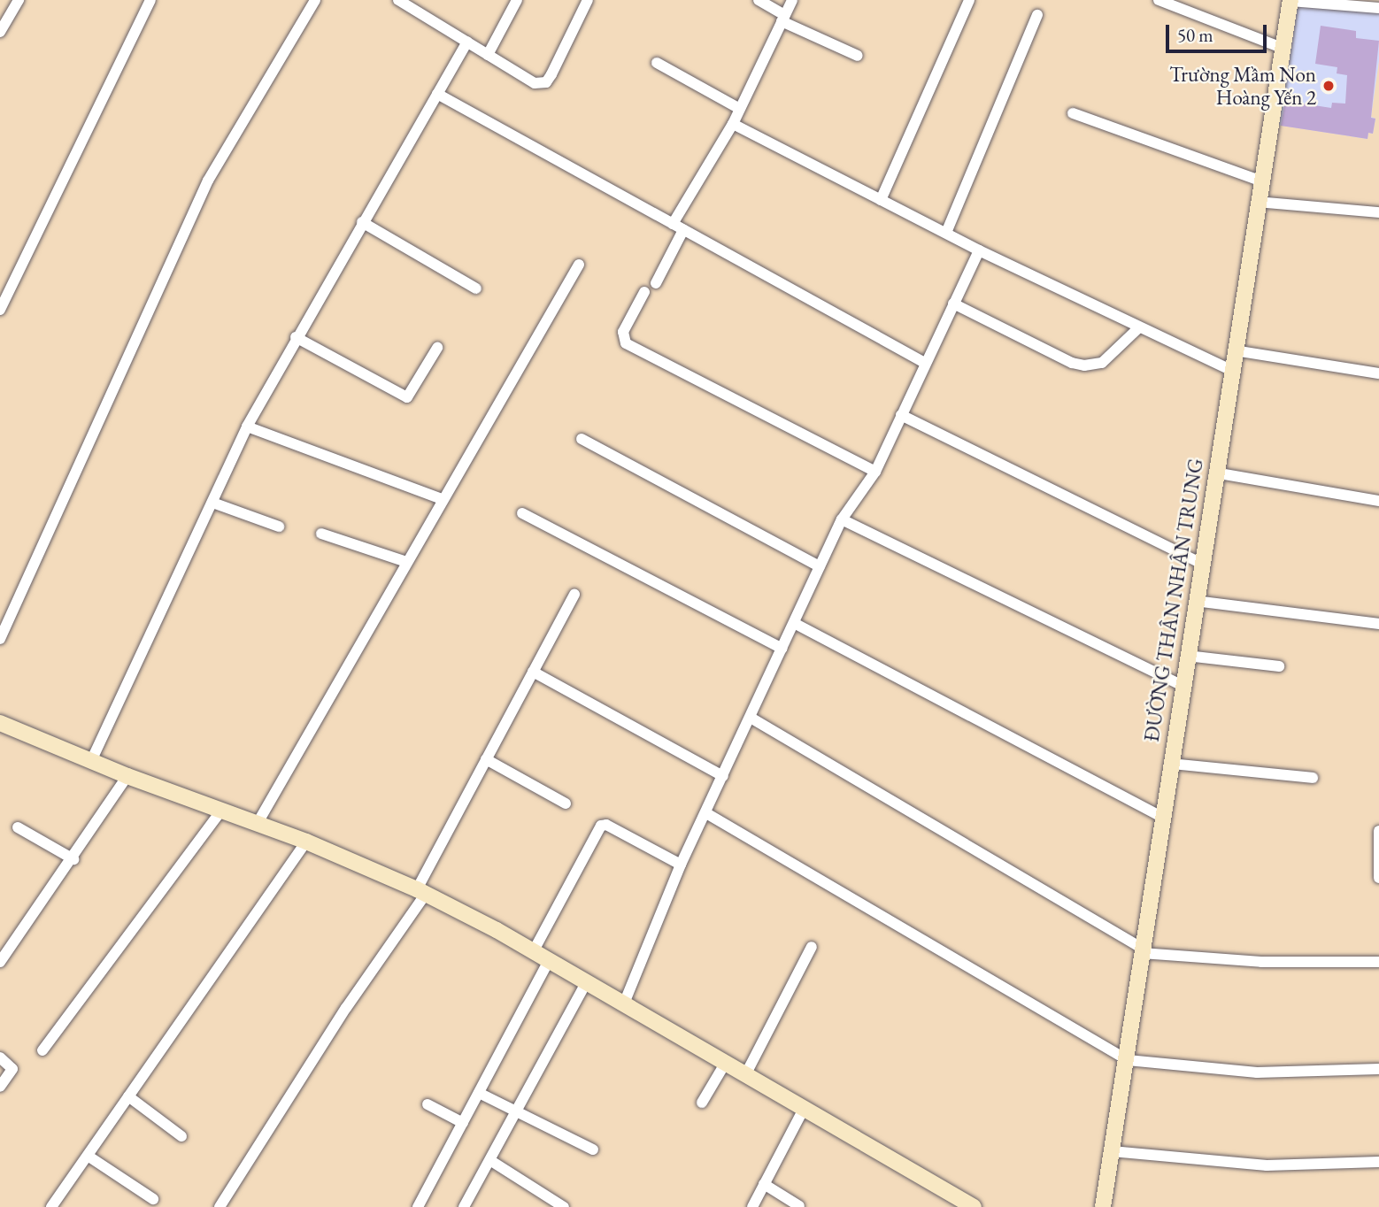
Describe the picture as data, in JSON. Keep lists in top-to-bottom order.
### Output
{
  "streets": {
    "street": ["ĐƯỜNG THÂN NHÂN TRUNG"]
  },
  "places": ["Trường Mầm Non Hoàng Yến 2"],
  "scale_bar": "50 m"
}
